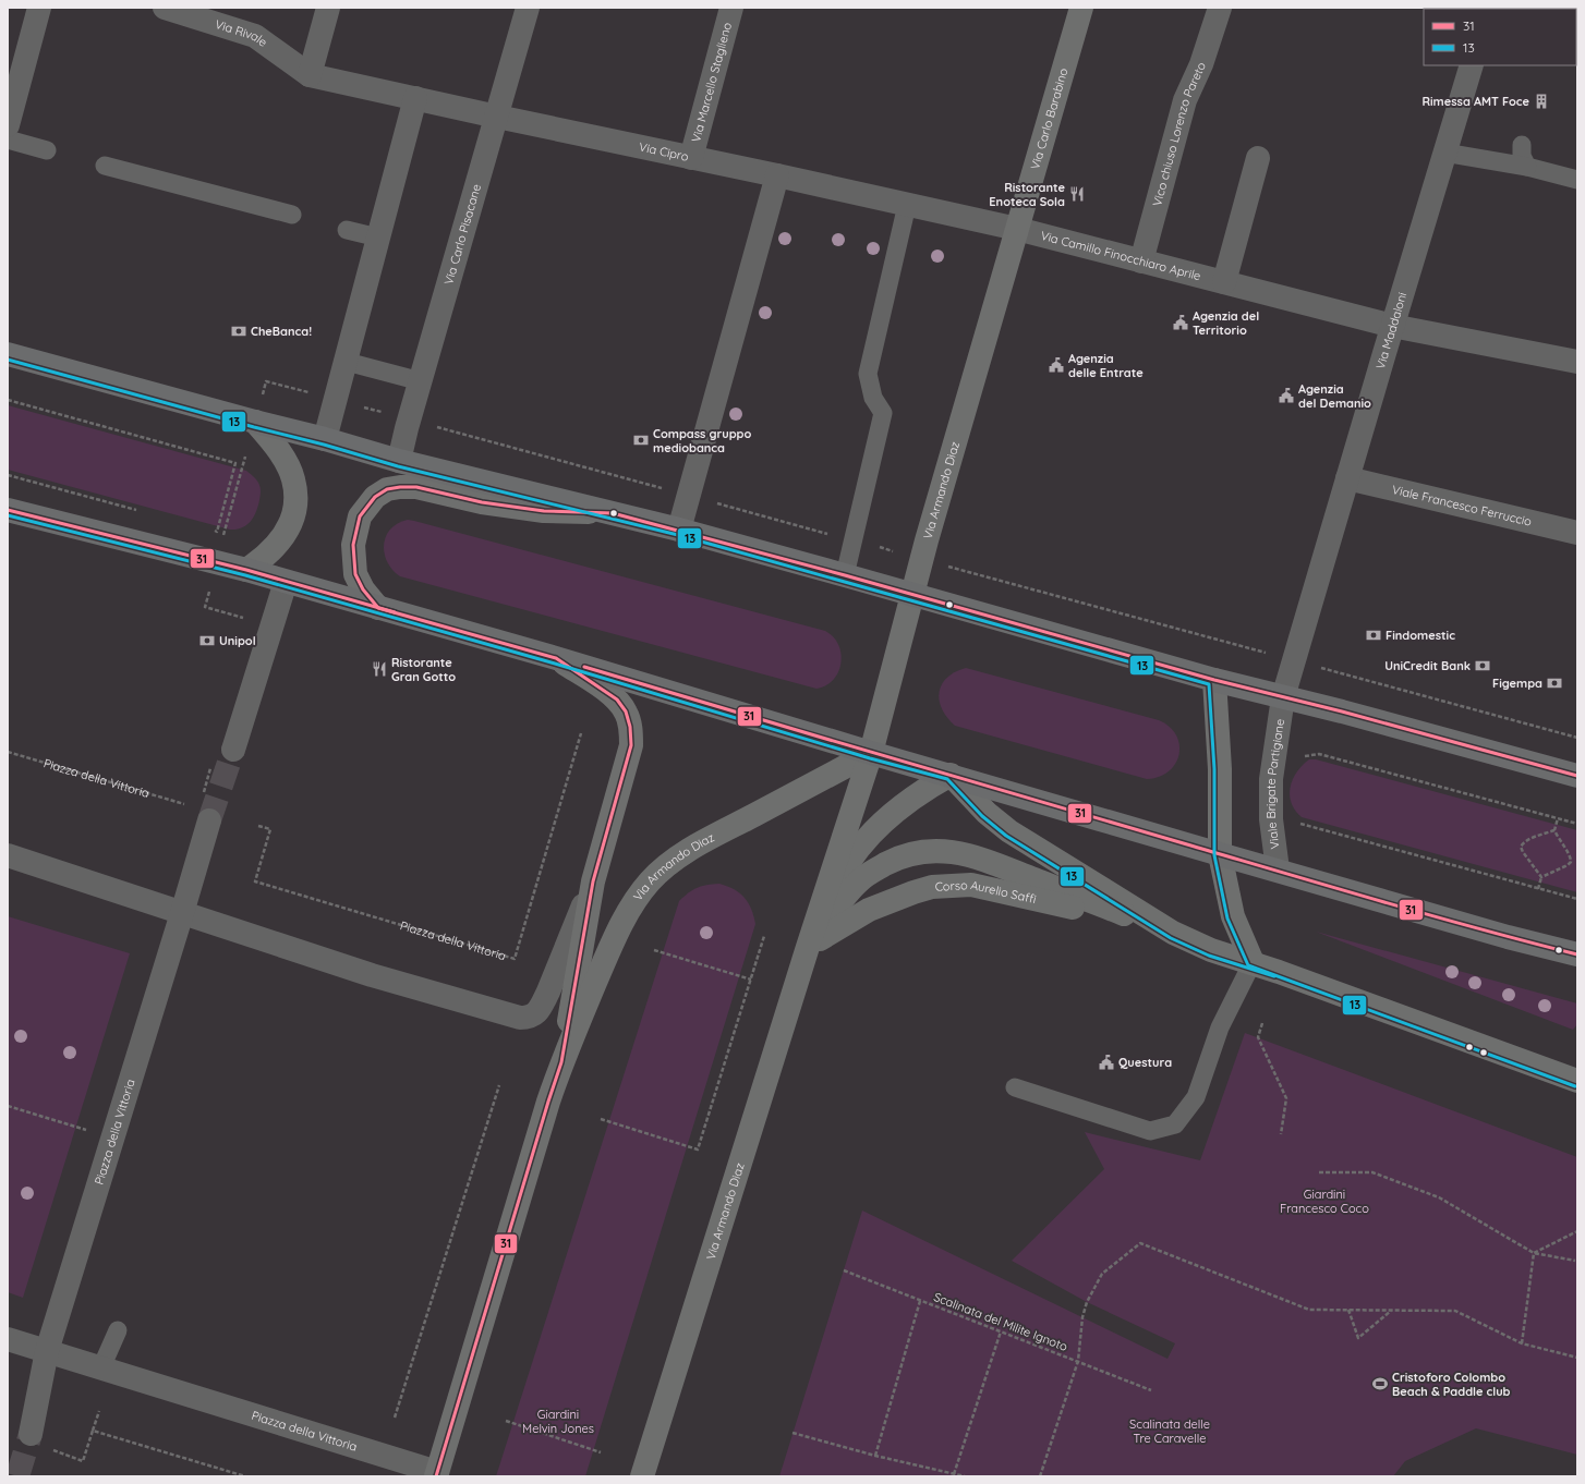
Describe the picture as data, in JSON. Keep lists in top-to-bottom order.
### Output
{
  "streets": {
    "street": [
      "Via Rivale",
      "Via Marcello Staglieno",
      "Via Carlo Barabino",
      "Vico chiuso Lorenzo Pareto",
      "Via Cipro",
      "Via Carlo Pisacane",
      "Via Camillo Finocchiaro Aprile",
      "Via Maddaloni",
      "Via Armando Diaz",
      "Viale Francesco Ferruccio",
      "Piazza della Vittoria",
      "Viale Brigate Partigiane",
      "Corso Aurelio Saffi"
    ],
    "path": ["Scalinata del Milite Ignoto"]
  },
  "crossings": [
    ["Via Rivale", "Via Cipro"],
    ["Via Marcello Staglieno", "Via Cipro"],
    ["Via Carlo Barabino", "Via Cipro"],
    ["Via Carlo Barabino", "Via Camillo Finocchiaro Aprile"],
    ["Via Carlo Barabino", "Via Armando Diaz"],
    ["Vico chiuso Lorenzo Pareto", "Via Camillo Finocchiaro Aprile"],
    ["Via Cipro", "Via Carlo Pisacane"],
    ["Via Cipro", "Via Camillo Finocchiaro Aprile"],
    ["Via Cipro", "Via Armando Diaz"],
    ["Via Camillo Finocchiaro Aprile", "Via Maddaloni"],
    ["Via Camillo Finocchiaro Aprile", "Via Armando Diaz"],
    ["Via Maddaloni", "Viale Francesco Ferruccio"],
    ["Via Maddaloni", "Viale Brigate Partigiane"],
    ["Via Armando Diaz", "Piazza della Vittoria"],
    ["Via Armando Diaz", "Corso Aurelio Saffi"]
  ],
  "parks": ["Giardini Francesco Coco", "Giardini Melvin Jones", "Scalinata delle Tre Caravelle"],
  "places": {
    "building": ["Rimessa AMT Foce"],
    "restaurant": ["Ristorante Enoteca Sola", "Ristorante Gran Gotto"],
    "public building": [
      "Agenzia del Territorio",
      "Agenzia delle Entrate",
      "Agenzia del Demanio",
      "Questura"
    ],
    "bank": [
      "CheBanca!",
      "Compass gruppo mediobanca",
      "Findomestic",
      "Unipol",
      "UniCredit Bank",
      "Figempa"
    ],
    "sports": ["Cristoforo Colombo Beach & Paddle club"]
  },
  "lines": ["transit line 13", "transit line 31"],
  "legend": ["31", "13"]
}
